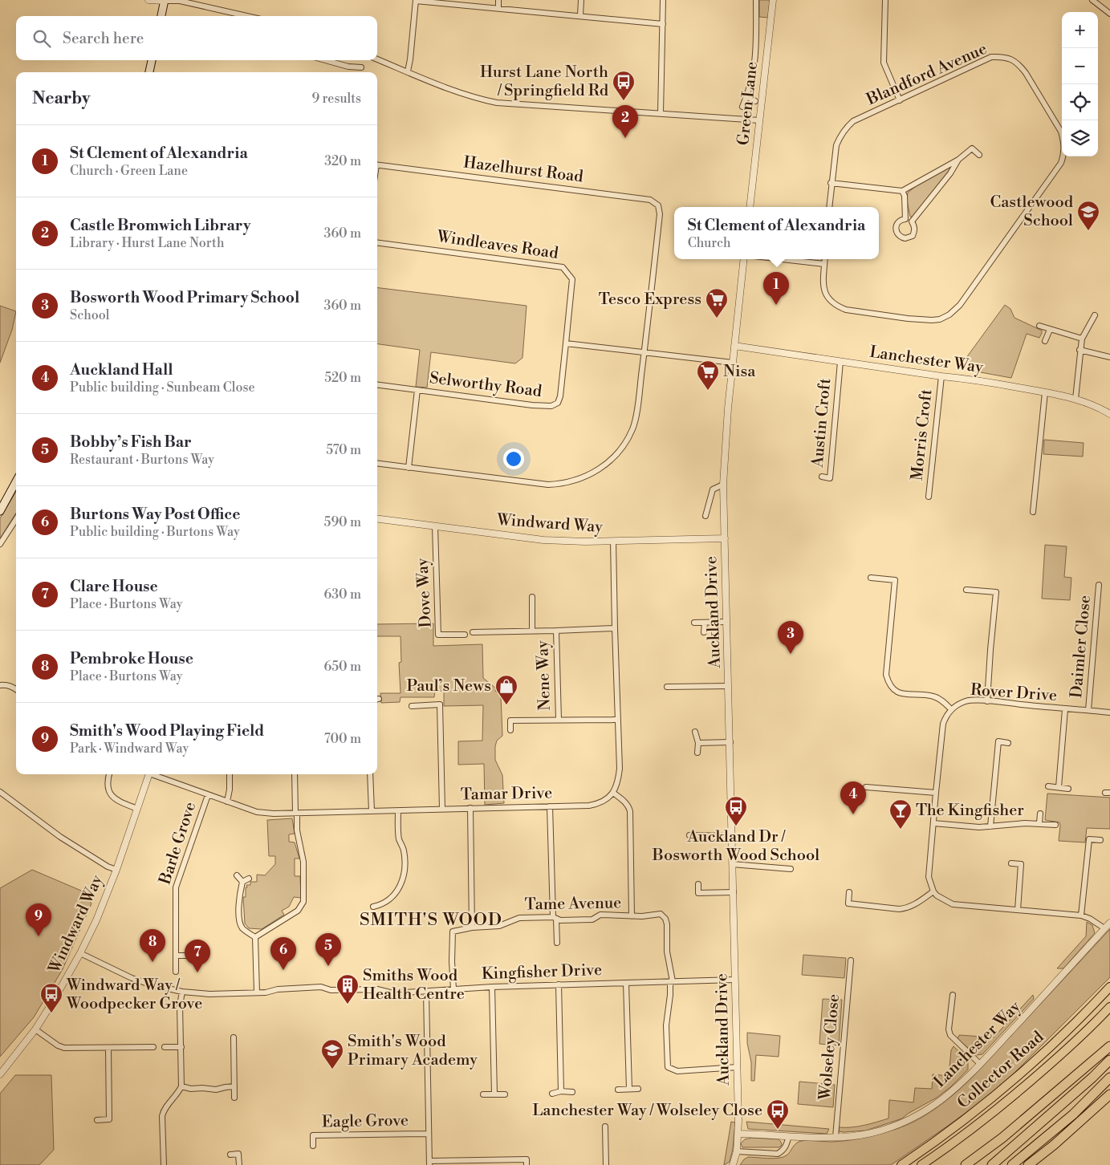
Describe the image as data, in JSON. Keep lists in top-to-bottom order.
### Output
{
  "streets": {
    "highway": ["Collector Road"],
    "street": [
      "Blandford Avenue",
      "Green Lane",
      "Hazelhurst Road",
      "Windleaves Road",
      "Lanchester Way",
      "Selworthy Road",
      "Austin Croft",
      "Morris Croft",
      "Windward Way",
      "Dove Way",
      "Auckland Drive",
      "Daimler Close",
      "Nene Way",
      "Rover Drive",
      "Tamar Drive",
      "Barle Grove",
      "Tame Avenue",
      "Kingfisher Drive",
      "Wolseley Close",
      "Eagle Grove"
    ]
  },
  "crossings": [
    ["Windleaves Road", "Selworthy Road"],
    ["Lanchester Way", "Austin Croft"],
    ["Lanchester Way", "Morris Croft"],
    ["Lanchester Way", "Auckland Drive"],
    ["Lanchester Way", "Wolseley Close"],
    ["Windward Way", "Dove Way"],
    ["Windward Way", "Auckland Drive"],
    ["Windward Way", "Kingfisher Drive"],
    ["Auckland Drive", "Tame Avenue"],
    ["Auckland Drive", "Kingfisher Drive"],
    ["Daimler Close", "Rover Drive"],
    ["Tamar Drive", "Barle Grove"],
    ["Tame Avenue", "Kingfisher Drive"]
  ],
  "districts": ["SMITH'S WOOD"],
  "places": {
    "bus stop": [
      "Hurst Lane North / Springfield Rd",
      "Auckland Dr / Bosworth Wood School",
      "Windward Way / Woodpecker Grove",
      "Lanchester Way / Wolseley Close"
    ],
    "school or university": ["Castlewood School", "Smith's Wood Primary Academy"],
    "supermarket": ["Tesco Express", "Nisa"],
    "shop": ["Paul’s News"],
    "bar": ["The Kingfisher"],
    "building": ["Smiths Wood Health Centre"]
  },
  "page": {
    "map_buttons": ["+", "−"],
    "search": "Search here",
    "heading": ["Nearby", "9 results"],
    "pins": [
      "2",
      "1",
      "3",
      "4",
      "9",
      "8",
      "5",
      "6",
      "7"
    ],
    "list": [
      {
        "mark": "1",
        "name": "St Clement of Alexandria",
        "note": "Church · Green Lane",
        "value": "320 m"
      },
      {
        "mark": "2",
        "name": "Castle Bromwich Library",
        "note": "Library · Hurst Lane North",
        "value": "360 m"
      },
      {
        "mark": "3",
        "name": "Bosworth Wood Primary School",
        "note": "School",
        "value": "360 m"
      },
      {
        "mark": "4",
        "name": "Auckland Hall",
        "note": "Public building · Sunbeam Close",
        "value": "520 m"
      },
      {
        "mark": "5",
        "name": "Bobby’s Fish Bar",
        "note": "Restaurant · Burtons Way",
        "value": "570 m"
      },
      {
        "mark": "6",
        "name": "Burtons Way Post Office",
        "note": "Public building · Burtons Way",
        "value": "590 m"
      },
      {
        "mark": "7",
        "name": "Clare House",
        "note": "Place · Burtons Way",
        "value": "630 m"
      },
      {
        "mark": "8",
        "name": "Pembroke House",
        "note": "Place · Burtons Way",
        "value": "650 m"
      },
      {
        "mark": "9",
        "name": "Smith's Wood Playing Field",
        "note": "Park · Windward Way",
        "value": "700 m"
      }
    ],
    "popup": ["St Clement of Alexandria", "Church"]
  }
}
